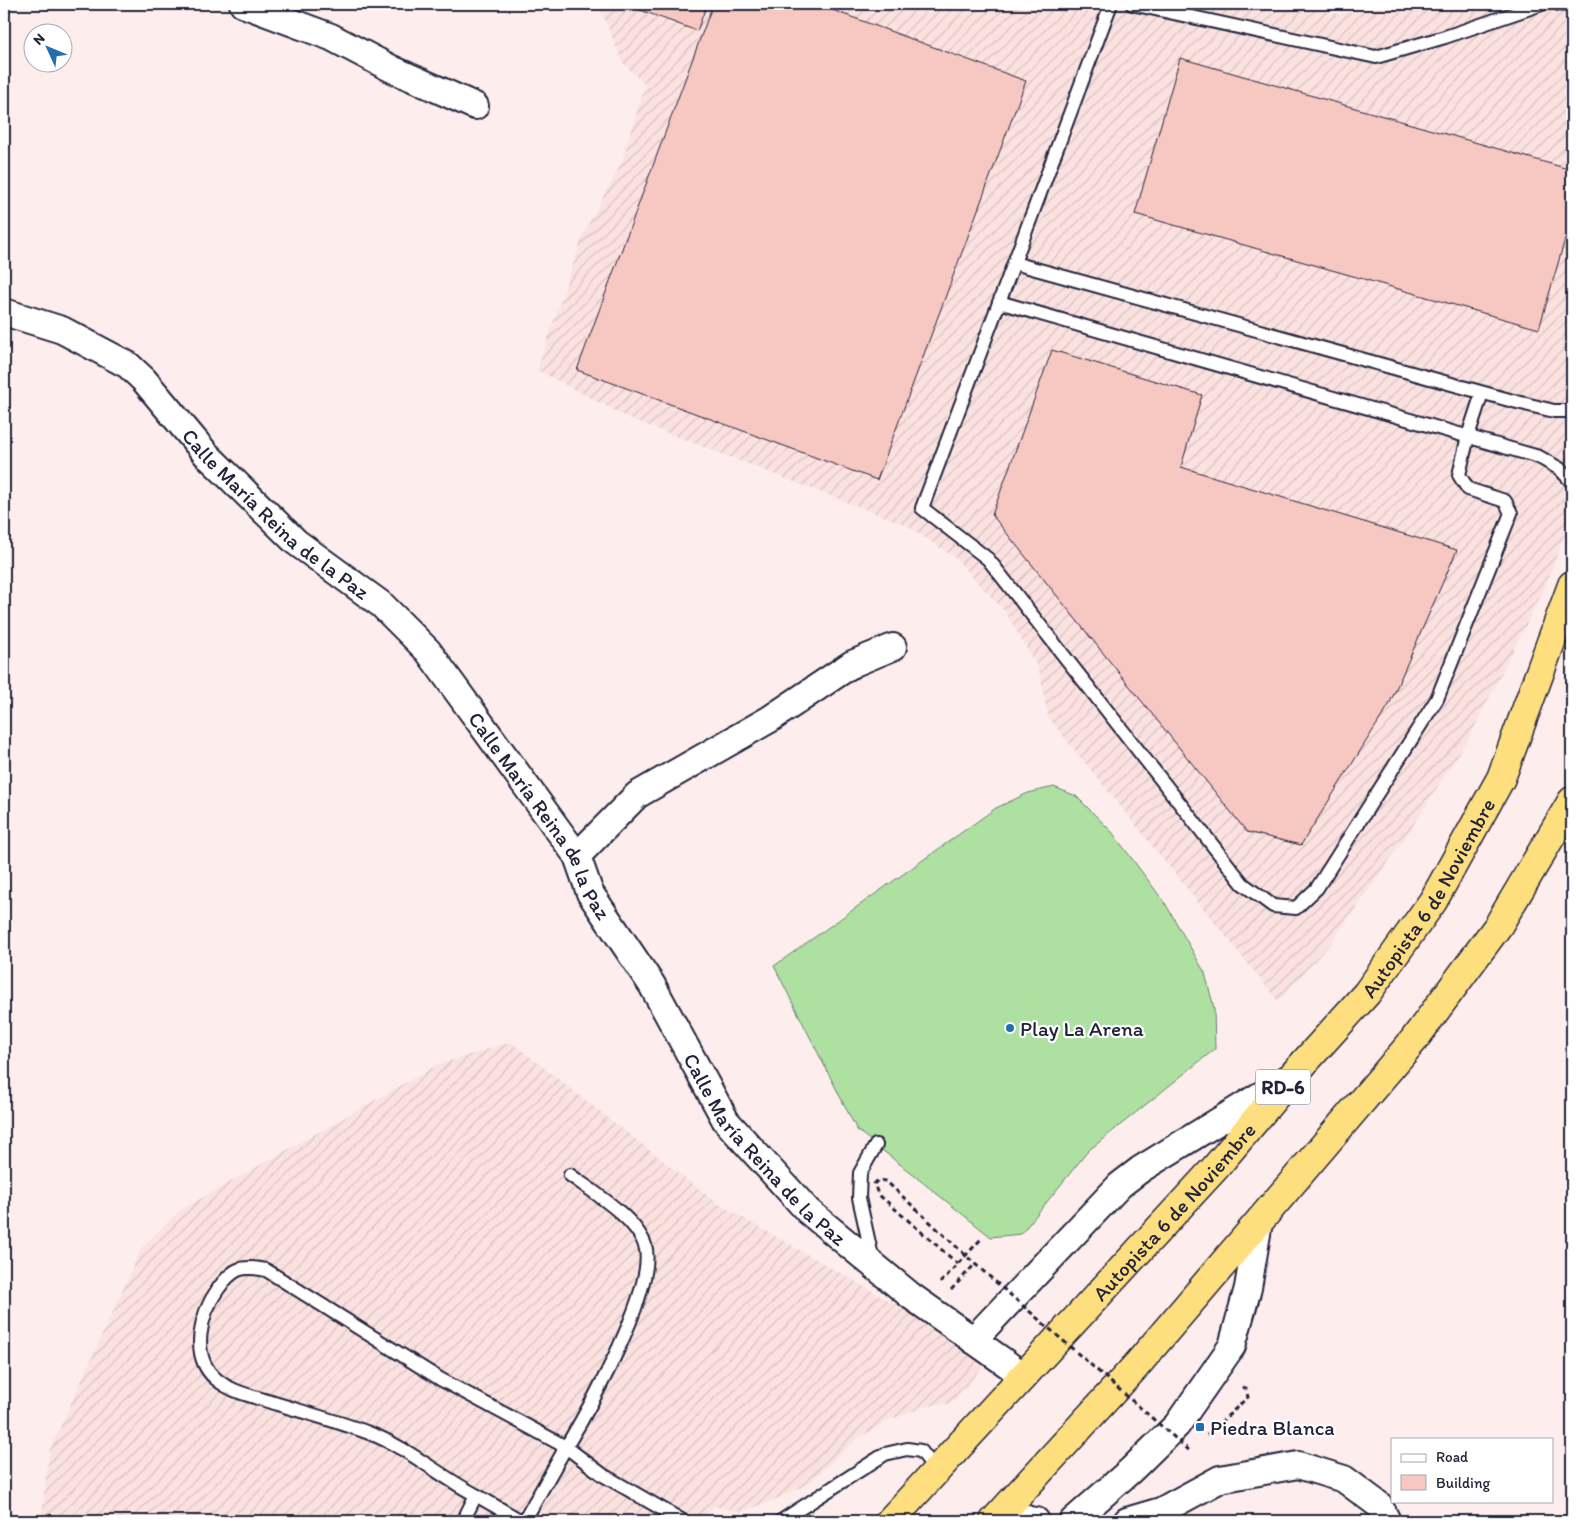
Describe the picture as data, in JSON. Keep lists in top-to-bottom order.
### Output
{
  "streets": {
    "highway": ["Autopista 6 de Noviembre", "RD-6"],
    "street": ["Calle María Reina de la Paz"]
  },
  "crossings": [
    ["Calle María Reina de la Paz", "Autopista 6 de Noviembre"]
  ],
  "places": {
    "other": ["Play La Arena"],
    "transit": ["Piedra Blanca"]
  },
  "legend": ["Road", "Building"],
  "north": "top left"
}
